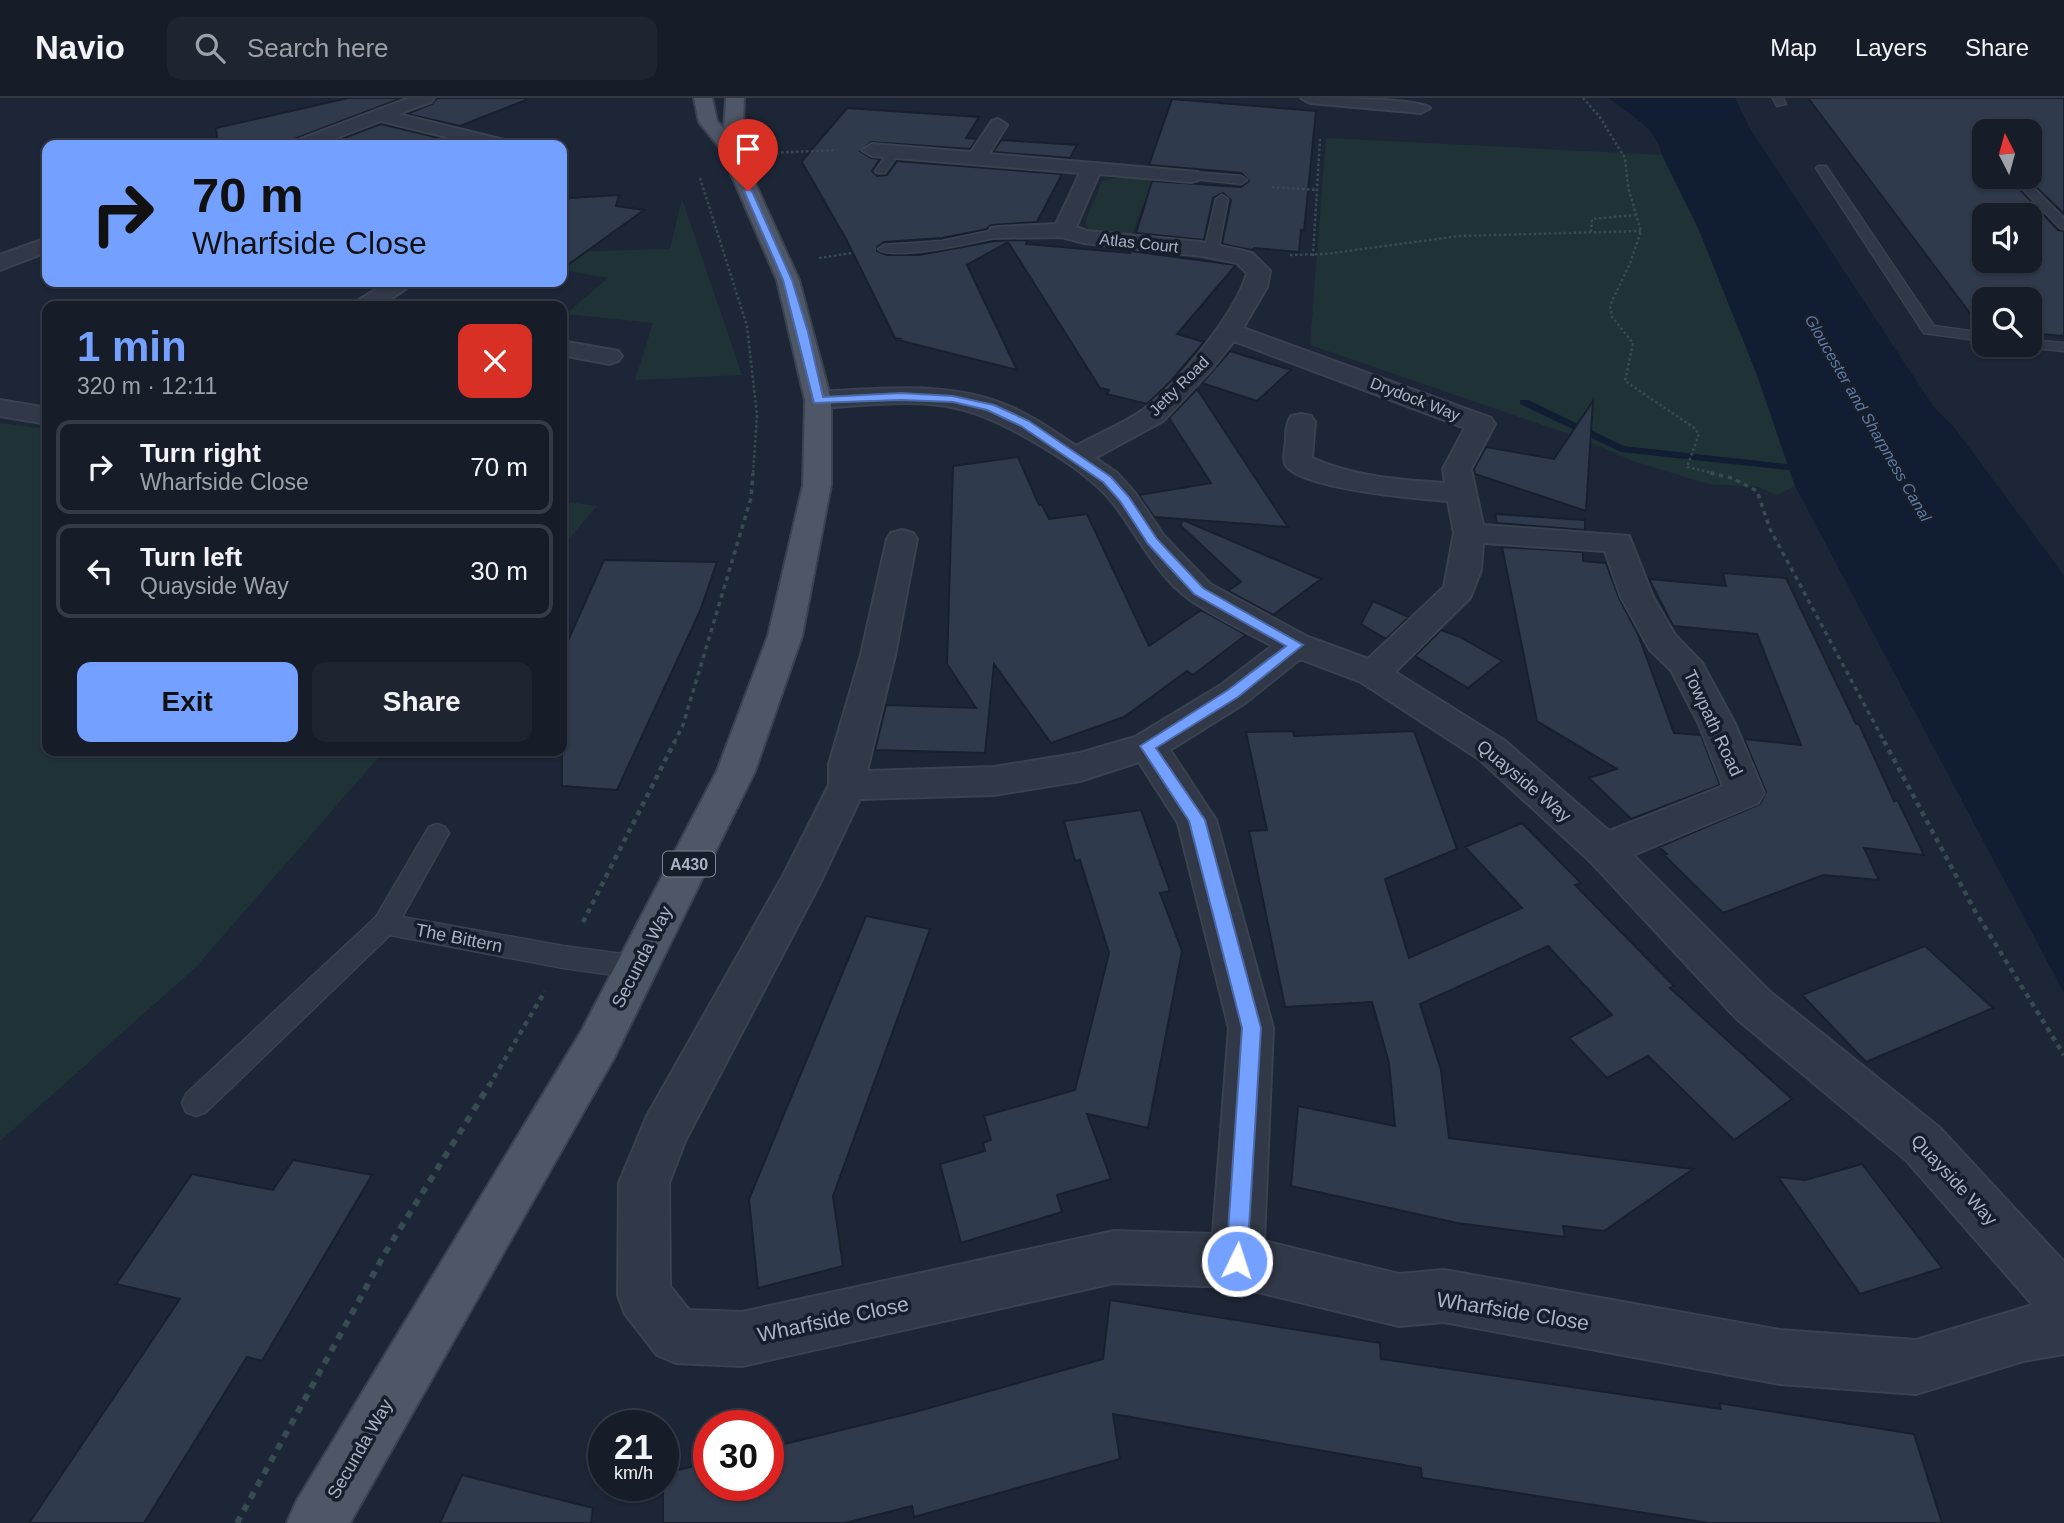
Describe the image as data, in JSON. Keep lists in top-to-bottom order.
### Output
{
  "streets": {
    "main road": ["A430", "Secunda Way"],
    "street": [
      "Atlas Court",
      "Jetty Road",
      "Drydock Way",
      "Towpath Road",
      "Quayside Way",
      "Wharfside Close"
    ],
    "lane": ["The Bittern"]
  },
  "crossings": [
    ["Atlas Court", "Jetty Road"],
    ["Jetty Road", "Drydock Way"],
    ["Jetty Road", "Quayside Way"],
    ["Drydock Way", "Towpath Road"],
    ["Drydock Way", "Quayside Way"],
    ["Towpath Road", "Quayside Way"],
    ["Quayside Way", "Secunda Way"],
    ["The Bittern", "Secunda Way"]
  ],
  "water": ["Gloucester and Sharpness Canal"],
  "north": "top",
  "page": {
    "header": "Navio",
    "search": "Search here",
    "nav": ["Map", "Layers", "Share"],
    "turn": ["70 m", "Wharfside Close"],
    "heading": ["1 min", "320 m · 12:11"],
    "list": [
      {
        "name": "Turn right",
        "note": "Wharfside Close",
        "value": "70 m"
      },
      {
        "name": "Turn left",
        "note": "Quayside Way",
        "value": "30 m"
      }
    ],
    "buttons": ["Exit", "Share"],
    "speed": "21 km/h",
    "limit": "30"
  }
}
